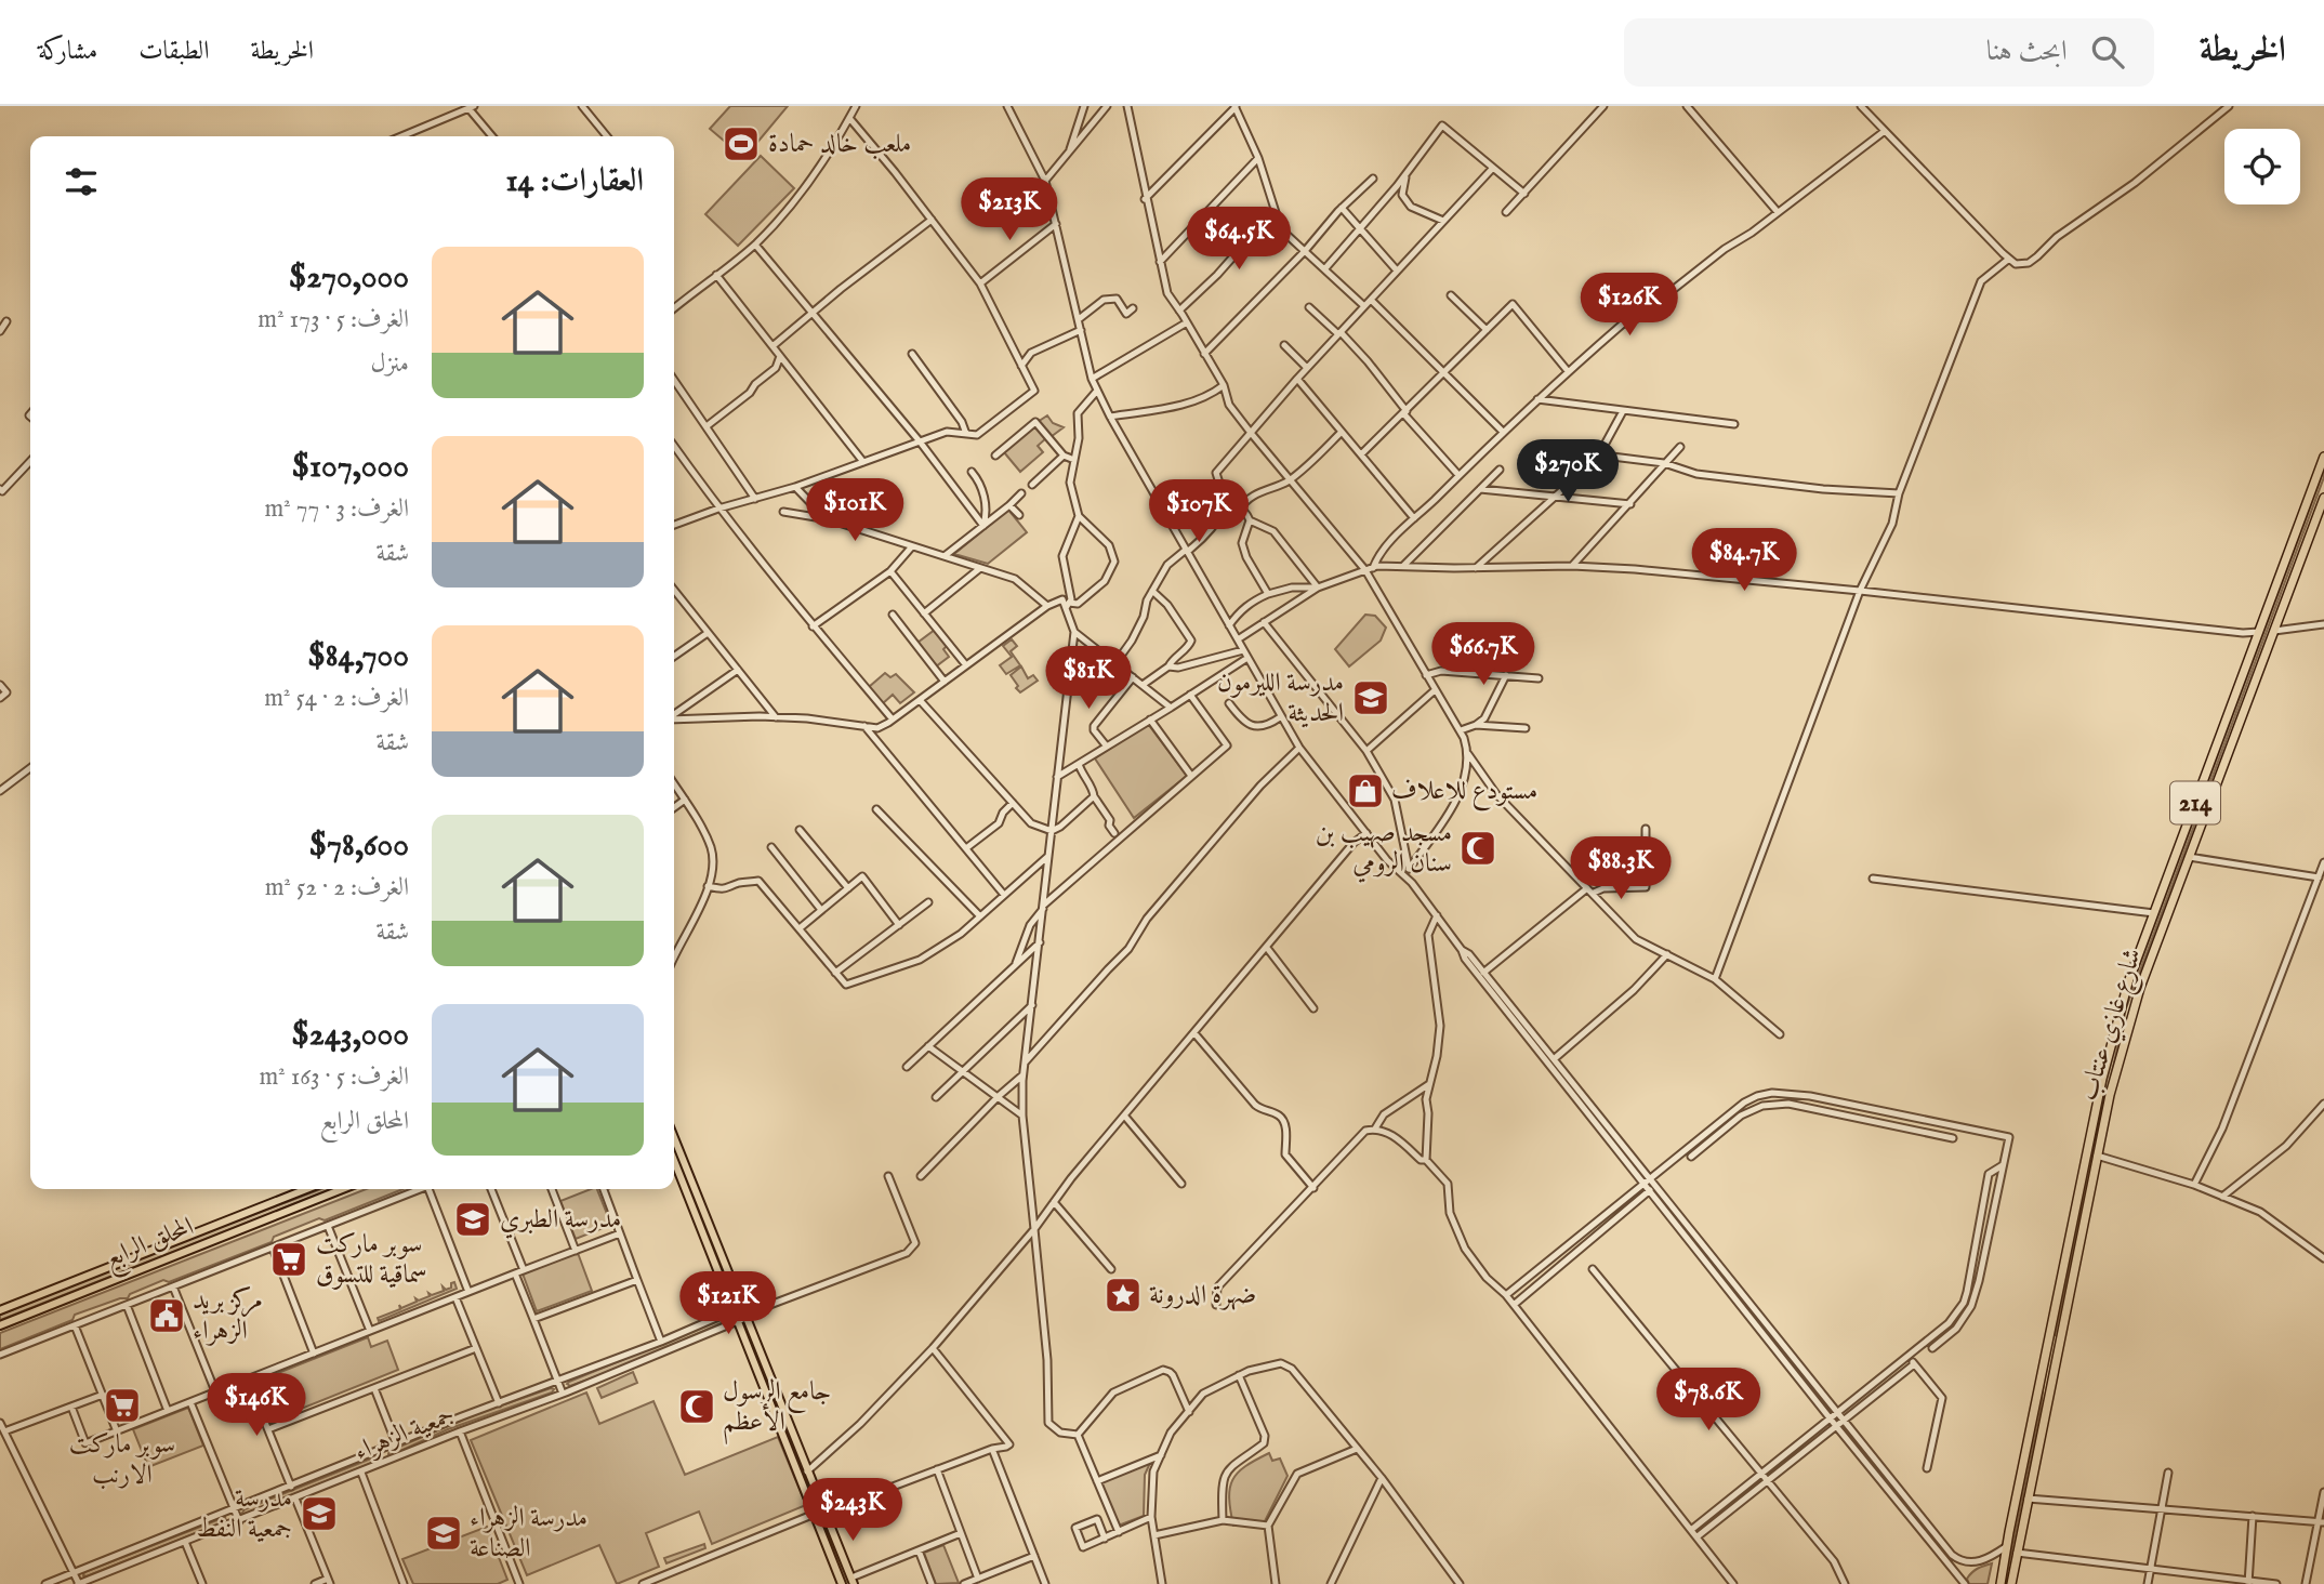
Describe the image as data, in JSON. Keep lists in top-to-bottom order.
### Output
{
  "streets": {
    "highway": ["214", "شارع غازي عنتاب"],
    "main road": ["المحلق الرابع"],
    "street": ["جمعية الزهراء"]
  },
  "places": {
    "sports": ["ملعب خالد حمادة"],
    "school or university": [
      "مدرسة الليرمون الحديثة",
      "مدرسة الطبري",
      "مدرسة جمعية النفط",
      "مدرسة الزهراء الصناعة"
    ],
    "shop": ["مستودع للاعلاف"],
    "mosque": ["مسجد صهيب بن سنان الرومي", "جامع الرسول الأعظم"],
    "supermarket": ["سوبر ماركت سماقية للتسوق", "سوبر ماركت الارنب"],
    "place": ["ضهرة الدرونة"],
    "public building": ["مركز بريد الزهراء"]
  },
  "page": {
    "header": "الخريطة",
    "search": "ابحث هنا",
    "nav": ["الخريطة", "الطبقات", "مشاركة"],
    "heading": "العقارات: 14",
    "price": [
      "$213K",
      "$64.5K",
      "$126K",
      "$270K",
      "$101K",
      "$107K",
      "$84.7K",
      "$66.7K",
      "$81K",
      "$88.3K",
      "$121K",
      "$78.6K",
      "$146K",
      "$243K"
    ],
    "list": [
      {
        "name": "$270,000",
        "note": "الغرف: 5 · 173 m² · منزل"
      },
      {
        "name": "$107,000",
        "note": "الغرف: 3 · 77 m² · شقة"
      },
      {
        "name": "$84,700",
        "note": "الغرف: 2 · 54 m² · شقة"
      },
      {
        "name": "$78,600",
        "note": "الغرف: 2 · 52 m² · شقة"
      },
      {
        "name": "$243,000",
        "note": "الغرف: 5 · 163 m² · المحلق الرابع"
      }
    ]
  }
}
